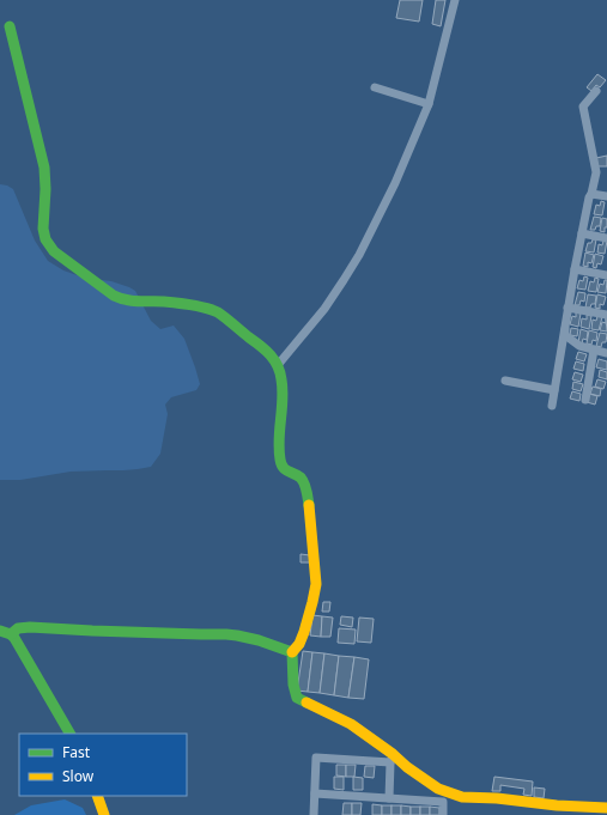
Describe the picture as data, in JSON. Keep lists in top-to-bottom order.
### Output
{
  "legend": ["Fast", "Slow"]
}
